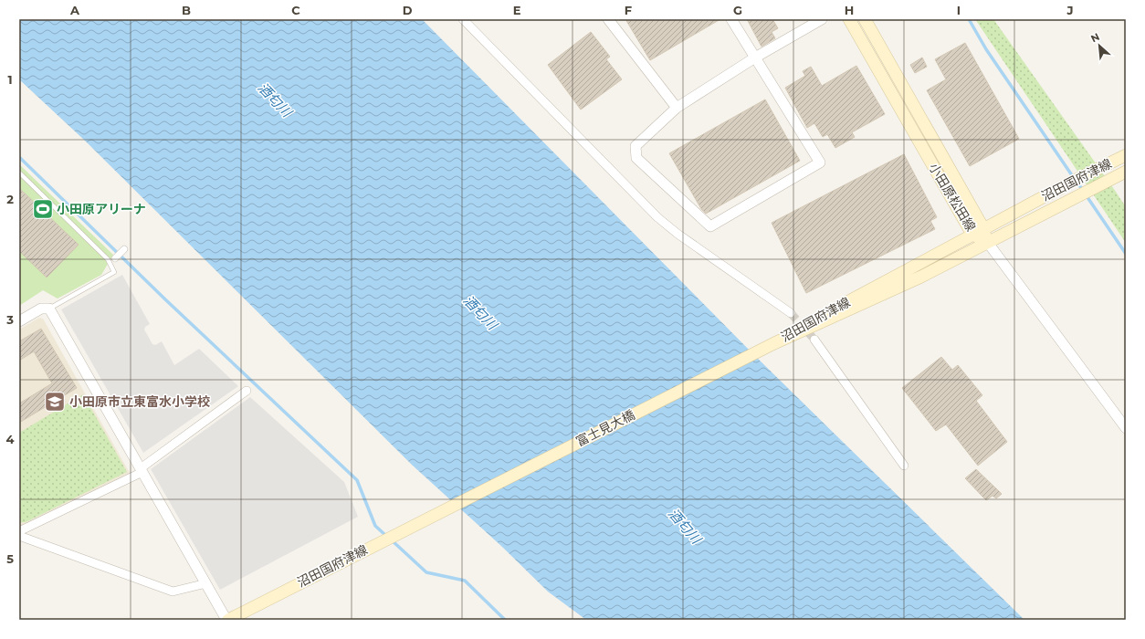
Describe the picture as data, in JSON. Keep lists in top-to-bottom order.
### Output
{
  "streets": {
    "main road": ["沼田国府津線", "小田原松田線", "富士見大橋"]
  },
  "crossings": [
    ["沼田国府津線", "小田原松田線"],
    ["沼田国府津線", "富士見大橋"]
  ],
  "water": ["酒匂川"],
  "places": {
    "sports": ["小田原アリーナ"],
    "school or university": ["小田原市立東富水小学校"]
  },
  "north": "top left",
  "grid": {
    "columns": [
      "A",
      "B",
      "C",
      "D",
      "E",
      "F",
      "G",
      "H",
      "I",
      "J"
    ],
    "rows": [
      "1",
      "2",
      "3",
      "4",
      "5"
    ]
  }
}
